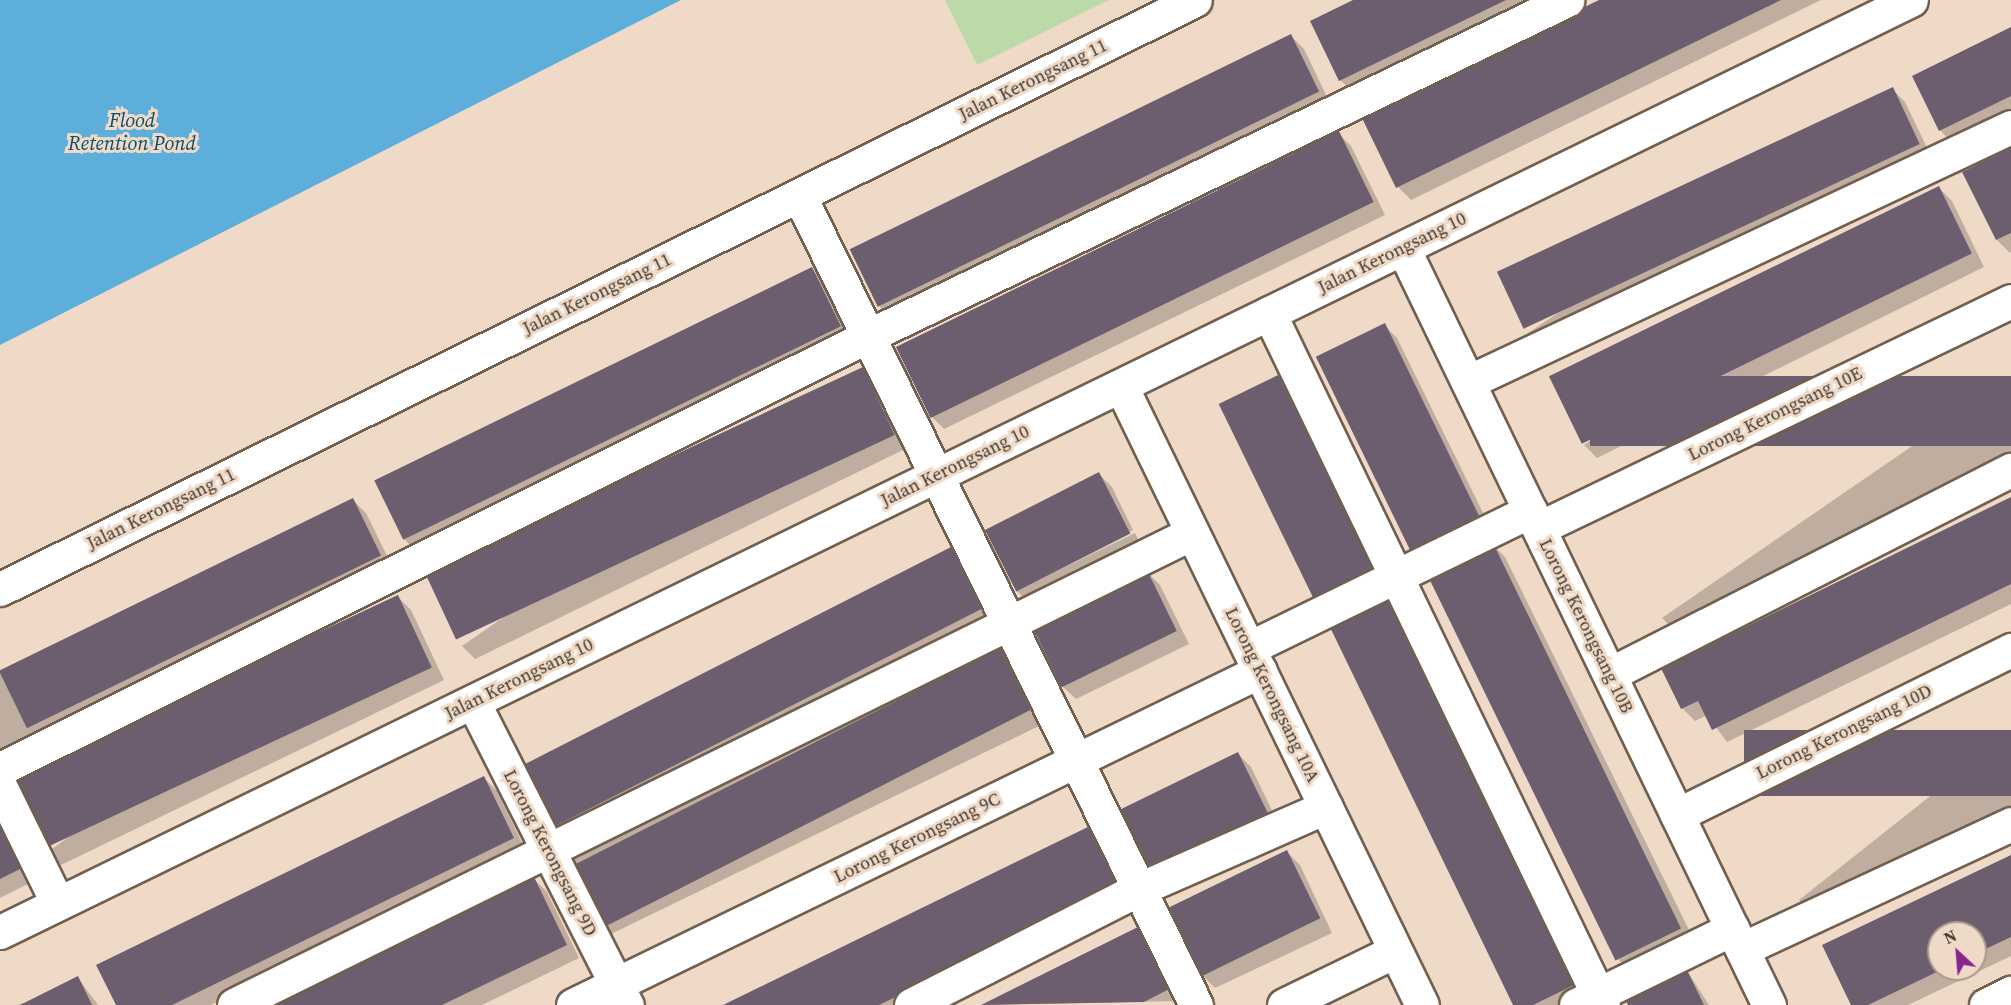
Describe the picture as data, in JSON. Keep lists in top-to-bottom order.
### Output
{
  "streets": {
    "street": [
      "Jalan Kerongsang 11",
      "Jalan Kerongsang 10",
      "Lorong Kerongsang 10E",
      "Lorong Kerongsang 10B",
      "Lorong Kerongsang 10A",
      "Lorong Kerongsang 10D",
      "Lorong Kerongsang 9C",
      "Lorong Kerongsang 9D"
    ]
  },
  "crossings": [
    ["Jalan Kerongsang 10", "Lorong Kerongsang 10B"],
    ["Jalan Kerongsang 10", "Lorong Kerongsang 10A"],
    ["Jalan Kerongsang 10", "Lorong Kerongsang 9D"],
    ["Lorong Kerongsang 10E", "Lorong Kerongsang 10B"],
    ["Lorong Kerongsang 10E", "Lorong Kerongsang 9C"],
    ["Lorong Kerongsang 10B", "Lorong Kerongsang 10D"],
    ["Lorong Kerongsang 10A", "Lorong Kerongsang 9C"],
    ["Lorong Kerongsang 9C", "Lorong Kerongsang 9D"]
  ],
  "water": ["Flood Retention Pond"],
  "north": "top left"
}
